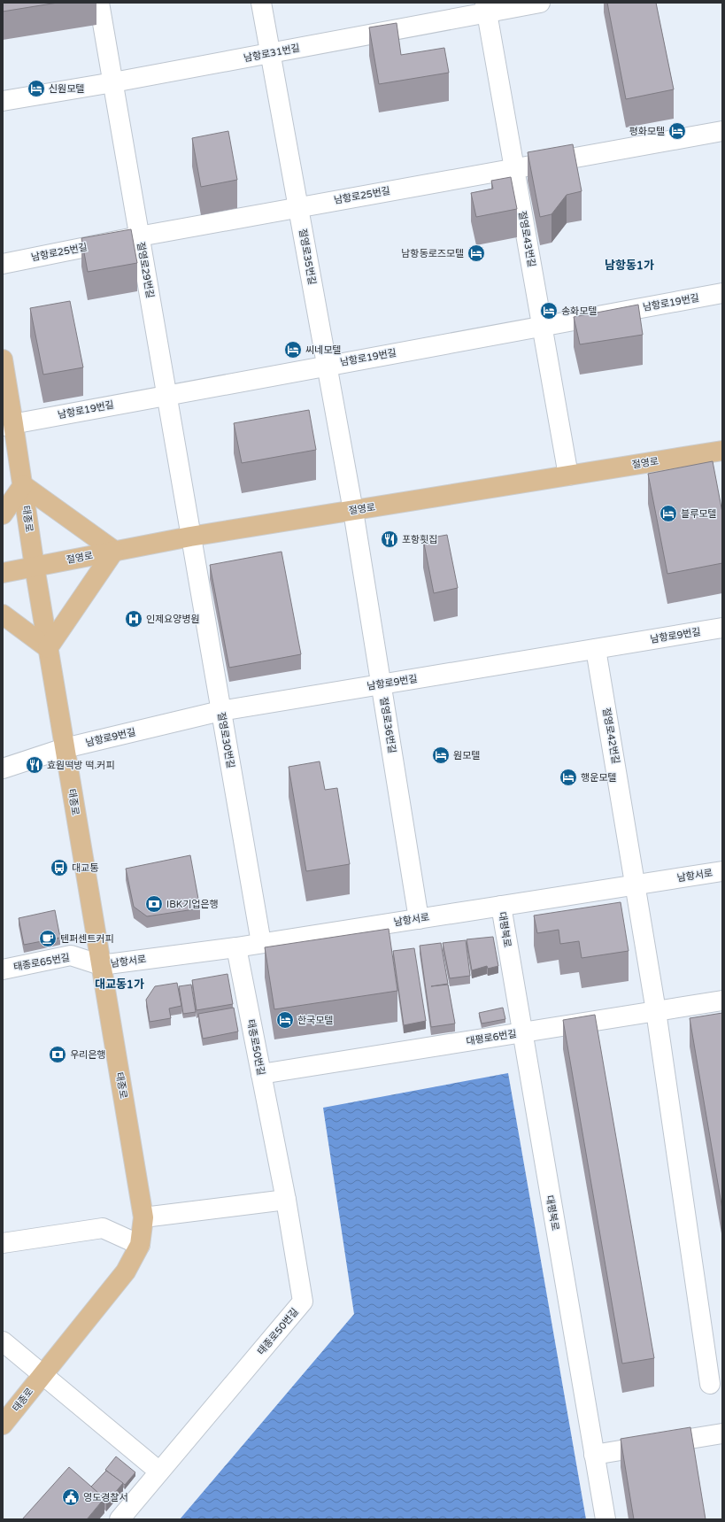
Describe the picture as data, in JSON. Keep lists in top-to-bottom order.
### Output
{
  "streets": {
    "main road": ["절영로", "태종로"],
    "street": [
      "남항로31번길",
      "남항로25번길",
      "절영로43번길",
      "절영로35번길",
      "절영로29번길",
      "남항로19번길",
      "남항로9번길",
      "절영로36번길",
      "절영로42번길",
      "절영로30번길",
      "남항서로",
      "대평북로",
      "태종로65번길",
      "대평로6번길",
      "태종로50번길"
    ]
  },
  "crossings": [
    ["남항로31번길", "절영로43번길"],
    ["남항로31번길", "절영로35번길"],
    ["남항로31번길", "절영로29번길"],
    ["남항로25번길", "절영로43번길"],
    ["남항로25번길", "절영로35번길"],
    ["남항로25번길", "절영로29번길"],
    ["절영로43번길", "남항로19번길"],
    ["절영로43번길", "절영로"],
    ["절영로35번길", "남항로19번길"],
    ["절영로35번길", "절영로"],
    ["절영로35번길", "절영로36번길"],
    ["절영로29번길", "남항로19번길"],
    ["절영로29번길", "절영로"],
    ["절영로29번길", "절영로30번길"],
    ["남항로19번길", "태종로"],
    ["절영로", "태종로"],
    ["절영로", "절영로36번길"],
    ["절영로", "절영로30번길"],
    ["태종로", "남항로9번길"],
    ["태종로", "남항서로"],
    ["태종로", "태종로65번길"],
    ["남항로9번길", "절영로36번길"],
    ["남항로9번길", "절영로42번길"],
    ["남항로9번길", "절영로30번길"],
    ["절영로36번길", "남항서로"],
    ["절영로42번길", "남항서로"],
    ["절영로42번길", "대평로6번길"],
    ["절영로30번길", "남항서로"],
    ["남항서로", "대평북로"],
    ["남항서로", "태종로65번길"],
    ["남항서로", "태종로50번길"],
    ["대평북로", "대평로6번길"],
    ["대평로6번길", "태종로50번길"]
  ],
  "districts": ["남항동1가", "대교동1가"],
  "places": {
    "hotel": [
      "신원모텔",
      "평화모텔",
      "남항동로즈모텔",
      "송화모텔",
      "씨네모텔",
      "블루모텔",
      "원모텔",
      "행운모텔",
      "한국모텔"
    ],
    "restaurant": ["포항횟집", "효원떡방 떡.커피"],
    "hospital": ["인제요양병원"],
    "bus stop": ["대교통"],
    "bank": ["IBK기업은행", "우리은행"],
    "cafe": ["텐퍼센트커피"],
    "public building": ["영도경찰서"]
  }
}
